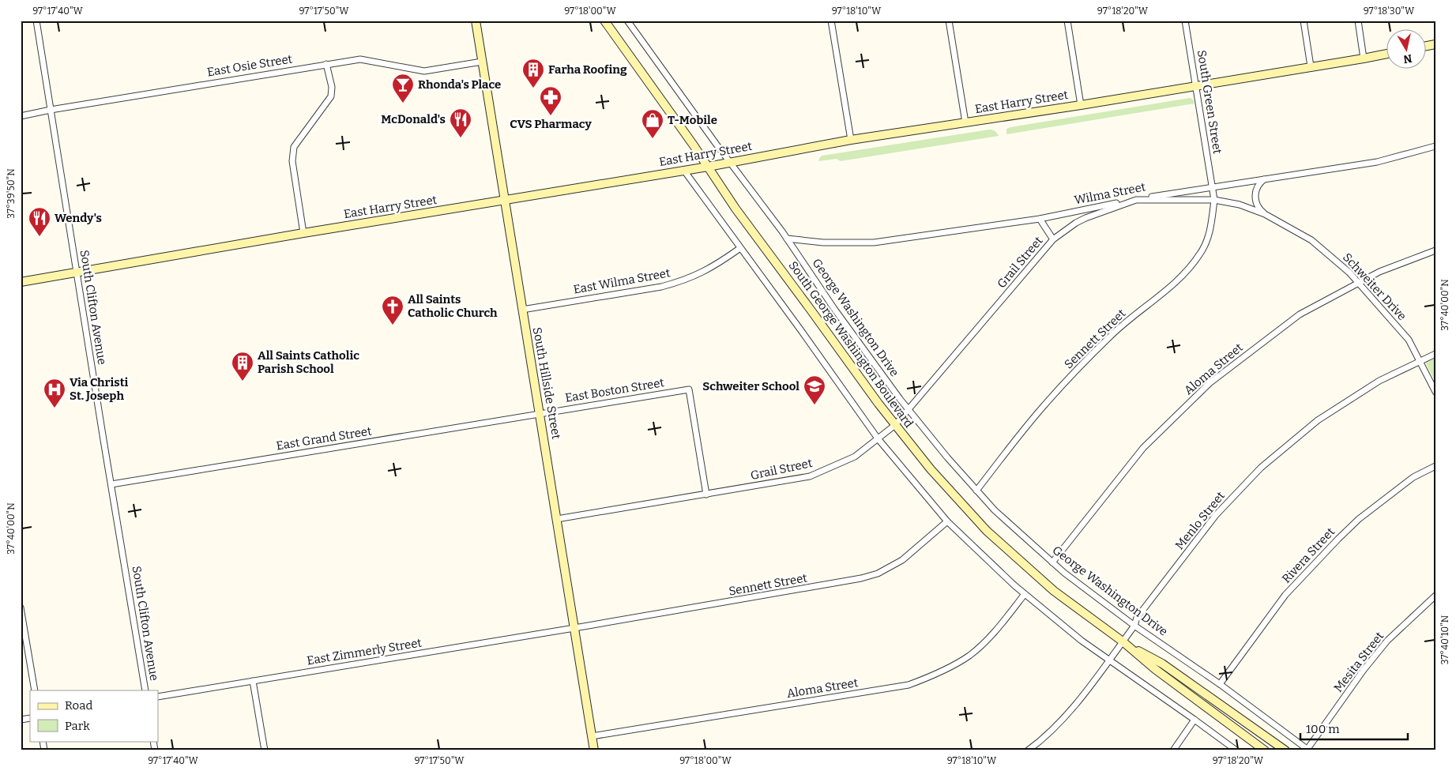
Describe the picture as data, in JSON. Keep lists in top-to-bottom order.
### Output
{
  "streets": {
    "main road": ["East Harry Street", "South George Washington Boulevard", "South Hillside Street"],
    "street": [
      "East Osie Street",
      "South Green Street",
      "Wilma Street",
      "Grail Street",
      "East Wilma Street",
      "Schweiter Drive",
      "South Clifton Avenue",
      "George Washington Drive",
      "Sennett Street",
      "Aloma Street",
      "East Boston Street",
      "East Grand Street",
      "Menlo Street",
      "Rivera Street",
      "East Zimmerly Street",
      "Mesita Street"
    ]
  },
  "crossings": [
    ["East Osie Street", "South Clifton Avenue"],
    ["East Osie Street", "South Hillside Street"],
    ["East Harry Street", "South Green Street"],
    ["East Harry Street", "South Clifton Avenue"],
    ["East Harry Street", "George Washington Drive"],
    ["East Harry Street", "South George Washington Boulevard"],
    ["East Harry Street", "South Hillside Street"],
    ["South Green Street", "Wilma Street"],
    ["South Green Street", "Schweiter Drive"],
    ["South Green Street", "Sennett Street"],
    ["Wilma Street", "Grail Street"],
    ["Wilma Street", "Schweiter Drive"],
    ["Wilma Street", "George Washington Drive"],
    ["Grail Street", "George Washington Drive"],
    ["Grail Street", "South George Washington Boulevard"],
    ["Grail Street", "South Hillside Street"],
    ["Grail Street", "East Boston Street"],
    ["East Wilma Street", "South Hillside Street"],
    ["Schweiter Drive", "Sennett Street"],
    ["Schweiter Drive", "Aloma Street"],
    ["Schweiter Drive", "Menlo Street"],
    ["South Clifton Avenue", "East Grand Street"],
    ["George Washington Drive", "Sennett Street"],
    ["George Washington Drive", "Aloma Street"],
    ["George Washington Drive", "Menlo Street"],
    ["George Washington Drive", "Rivera Street"],
    ["George Washington Drive", "Mesita Street"],
    ["Sennett Street", "South Hillside Street"],
    ["Sennett Street", "East Zimmerly Street"],
    ["South George Washington Boulevard", "Menlo Street"],
    ["Aloma Street", "South Hillside Street"],
    ["South Hillside Street", "East Boston Street"],
    ["South Hillside Street", "East Grand Street"],
    ["South Hillside Street", "East Zimmerly Street"],
    ["East Boston Street", "East Grand Street"]
  ],
  "places": {
    "building": ["Farha Roofing", "All Saints Catholic Parish School"],
    "bar": ["Rhonda's Place"],
    "pharmacy": ["CVS Pharmacy"],
    "restaurant": ["McDonald's", "Wendy's"],
    "shop": ["T-Mobile"],
    "church": ["All Saints Catholic Church"],
    "school or university": ["Schweiter School"],
    "hospital": ["Via Christi St. Joseph"]
  },
  "legend": ["Road", "Park"],
  "scale_bar": "100 m",
  "north": "bottom",
  "coordinates": [
    "97°17'40\"W",
    "97°17'50\"W",
    "97°18'00\"W",
    "97°18'10\"W",
    "97°18'20\"W",
    "97°18'30\"W",
    "37°39'50\"N",
    "37°40'00\"N",
    "37°40'10\"N"
  ]
}
